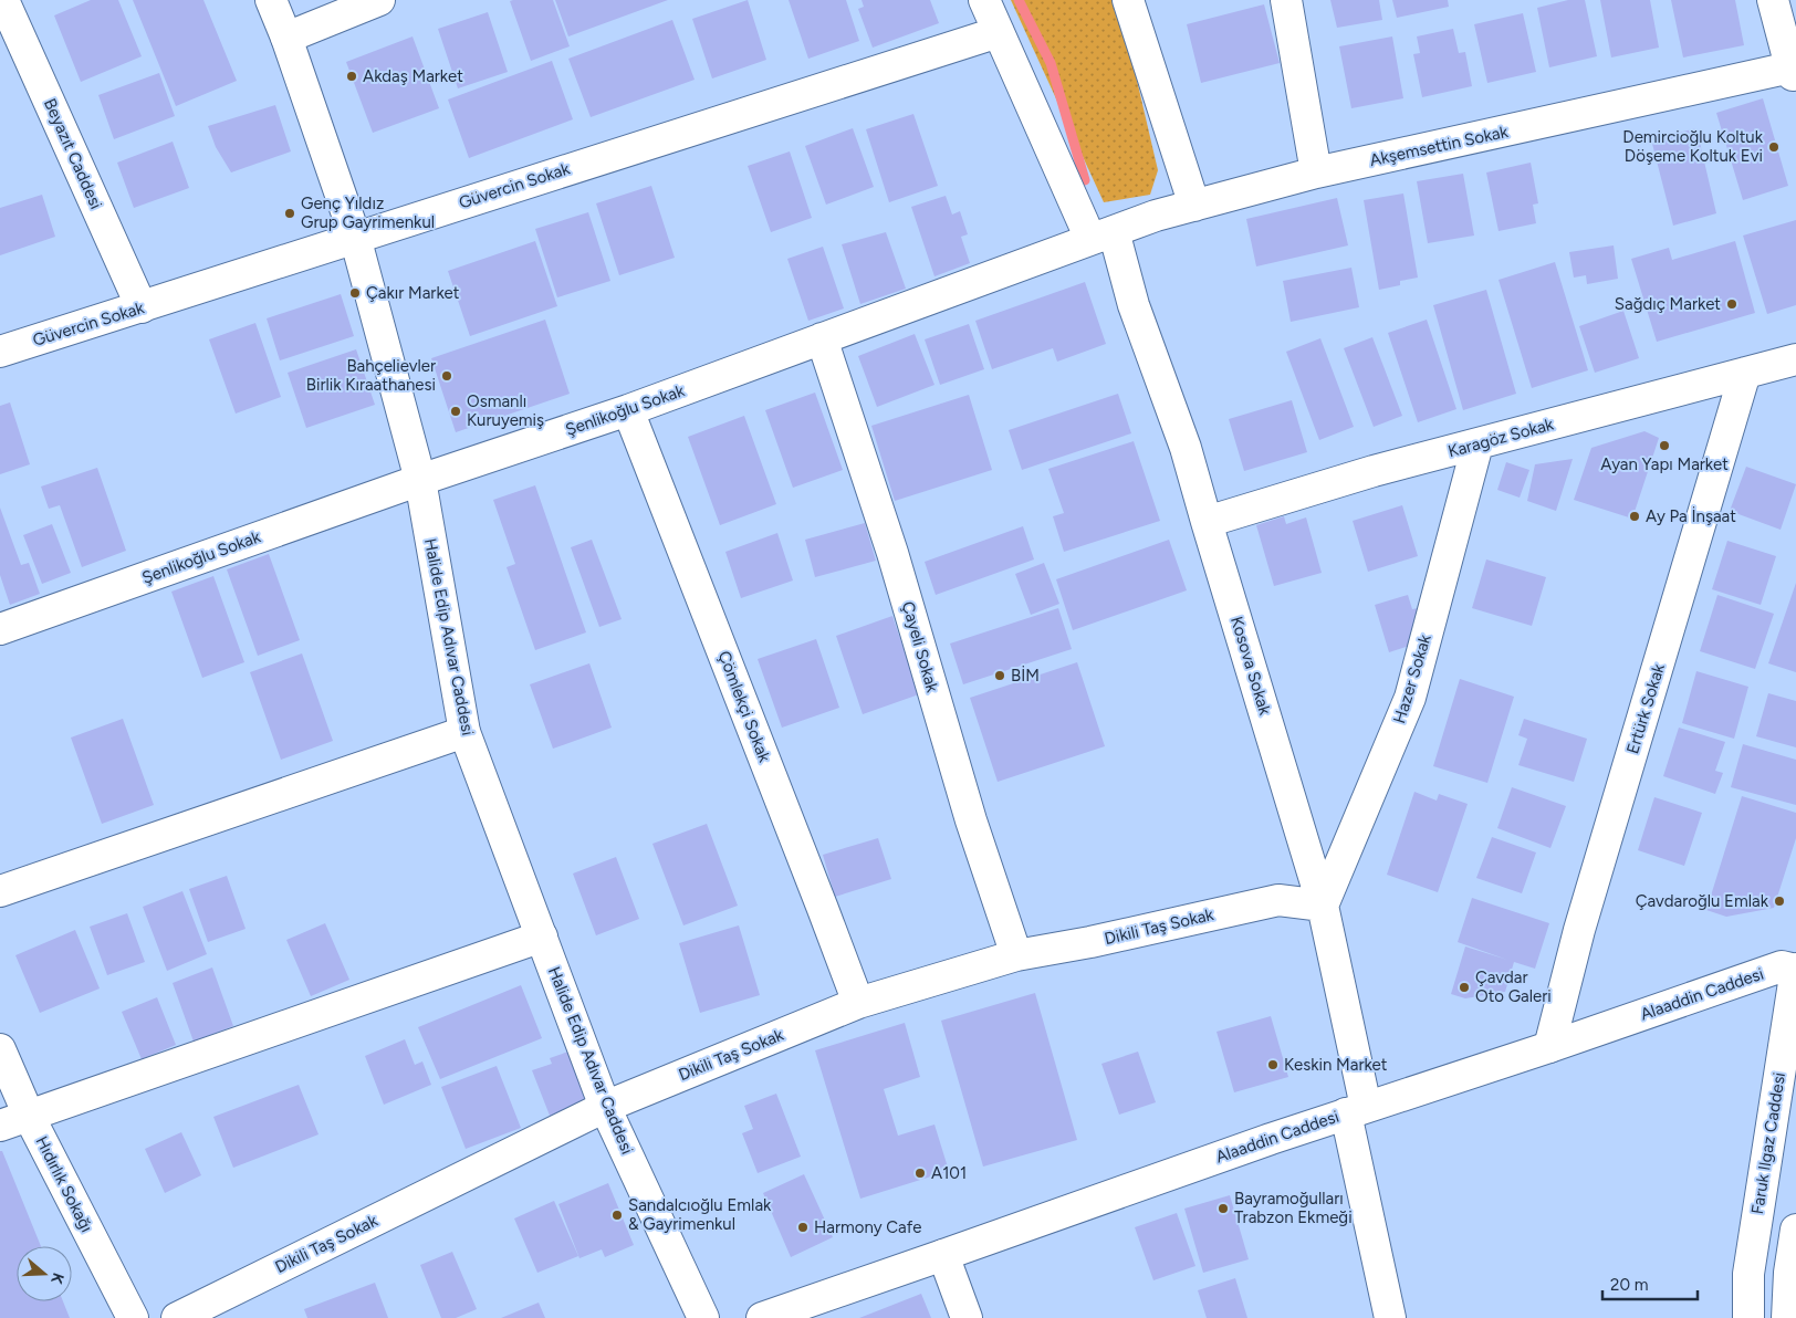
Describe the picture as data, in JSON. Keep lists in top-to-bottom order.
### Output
{
  "streets": {
    "street": [
      "Akşemsettin Sokak",
      "Beyazıt Caddesi",
      "Güvercin Sokak",
      "Şenlikoğlu Sokak",
      "Karagöz Sokak",
      "Halide Edip Adıvar Caddesi",
      "Çayeli Sokak",
      "Kosova Sokak",
      "Hazer Sokak",
      "Çömlekçi Sokak",
      "Ertürk Sokak",
      "Dikili Taş Sokak",
      "Alaaddin Caddesi",
      "Faruk Ilgaz Caddesi",
      "Hıdırlık Sokağı"
    ]
  },
  "crossings": [
    ["Akşemsettin Sokak", "Şenlikoğlu Sokak"],
    ["Akşemsettin Sokak", "Kosova Sokak"],
    ["Beyazıt Caddesi", "Güvercin Sokak"],
    ["Güvercin Sokak", "Halide Edip Adıvar Caddesi"],
    ["Güvercin Sokak", "Kosova Sokak"],
    ["Şenlikoğlu Sokak", "Halide Edip Adıvar Caddesi"],
    ["Şenlikoğlu Sokak", "Çayeli Sokak"],
    ["Şenlikoğlu Sokak", "Kosova Sokak"],
    ["Şenlikoğlu Sokak", "Çömlekçi Sokak"],
    ["Karagöz Sokak", "Kosova Sokak"],
    ["Karagöz Sokak", "Hazer Sokak"],
    ["Karagöz Sokak", "Ertürk Sokak"],
    ["Halide Edip Adıvar Caddesi", "Dikili Taş Sokak"],
    ["Çayeli Sokak", "Dikili Taş Sokak"],
    ["Kosova Sokak", "Hazer Sokak"],
    ["Kosova Sokak", "Dikili Taş Sokak"],
    ["Kosova Sokak", "Alaaddin Caddesi"],
    ["Hazer Sokak", "Dikili Taş Sokak"],
    ["Çömlekçi Sokak", "Dikili Taş Sokak"],
    ["Ertürk Sokak", "Alaaddin Caddesi"],
    ["Alaaddin Caddesi", "Faruk Ilgaz Caddesi"]
  ],
  "places": [
    "Akdaş Market",
    "Demircioğlu Koltuk Döşeme Koltuk Evi",
    "Genç Yıldız Grup Gayrimenkul",
    "Çakır Market",
    "Sağdıç Market",
    "Bahçelievler Birlik Kıraathanesi",
    "Osmanlı Kuruyemiş",
    "Ayan Yapı Market",
    "Ay Pa İnşaat",
    "BİM",
    "Çavdaroğlu Emlak",
    "Çavdar Oto Galeri",
    "Keskin Market",
    "A101",
    "Bayramoğulları Trabzon Ekmeği",
    "Sandalcıoğlu Emlak & Gayrimenkul",
    "Harmony Cafe"
  ],
  "scale_bar": "20 m",
  "north": "right"
}
